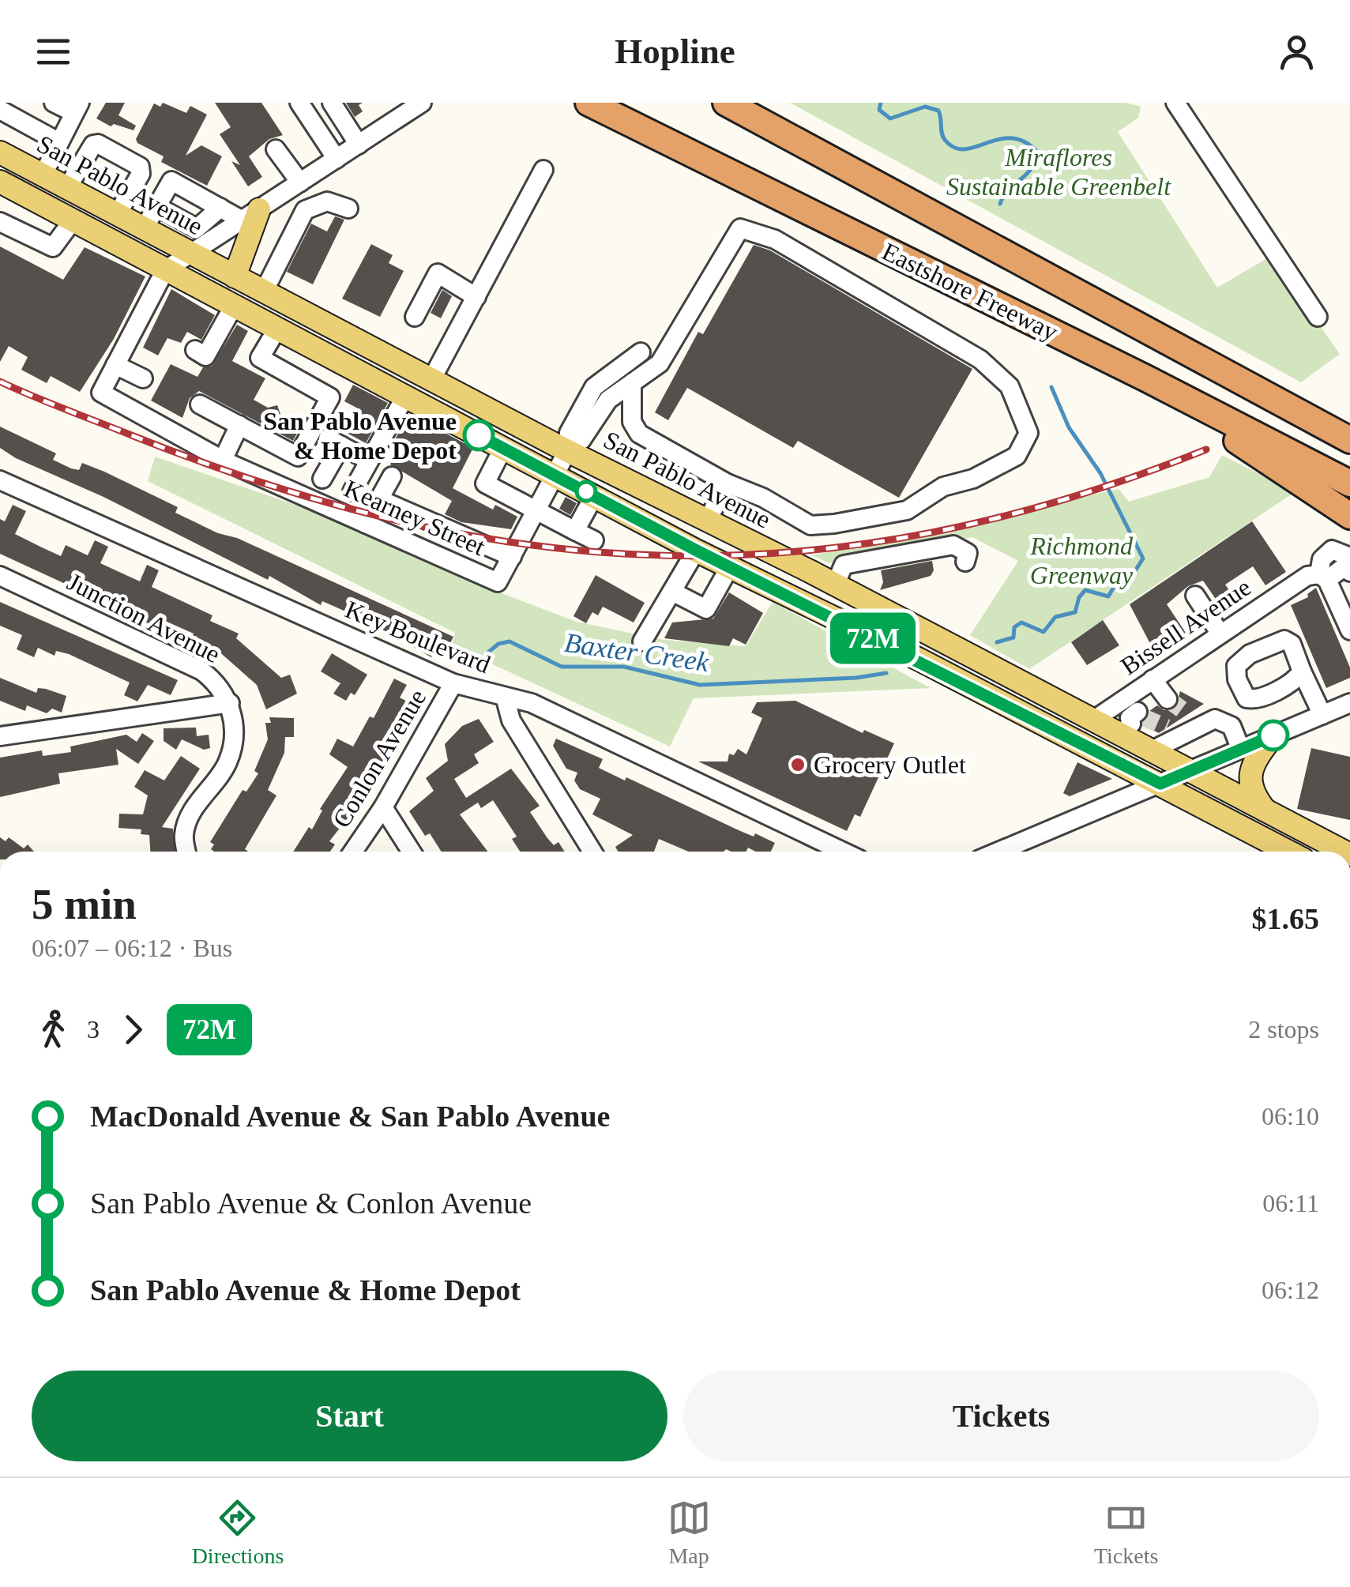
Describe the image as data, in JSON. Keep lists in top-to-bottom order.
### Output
{
  "streets": {
    "highway": ["Eastshore Freeway"],
    "main road": ["San Pablo Avenue"],
    "street": [
      "Kearney Street",
      "Junction Avenue",
      "Bissell Avenue",
      "Key Boulevard",
      "Conlon Avenue"
    ]
  },
  "crossings": [
    ["San Pablo Avenue", "Bissell Avenue"],
    ["Key Boulevard", "Conlon Avenue"]
  ],
  "water": ["Baxter Creek"],
  "parks": ["Miraflores Sustainable Greenbelt", "Richmond Greenway"],
  "places": ["San Pablo Avenue & Home Depot", "Grocery Outlet"],
  "lines": ["bus line 72M"],
  "page": {
    "header": "Hopline",
    "on_map": "72M",
    "heading": ["5 min", "06:07 – 06:12 · Bus", "$1.65"],
    "legs": ["3", "72M", "2 stops"],
    "list": [
      {
        "name": "MacDonald Avenue & San Pablo Avenue",
        "value": "06:10"
      },
      {
        "name": "San Pablo Avenue & Conlon Avenue",
        "value": "06:11"
      },
      {
        "name": "San Pablo Avenue & Home Depot",
        "value": "06:12"
      }
    ],
    "buttons": ["Start", "Tickets"],
    "tabs": ["Directions", "Map", "Tickets"]
  }
}
